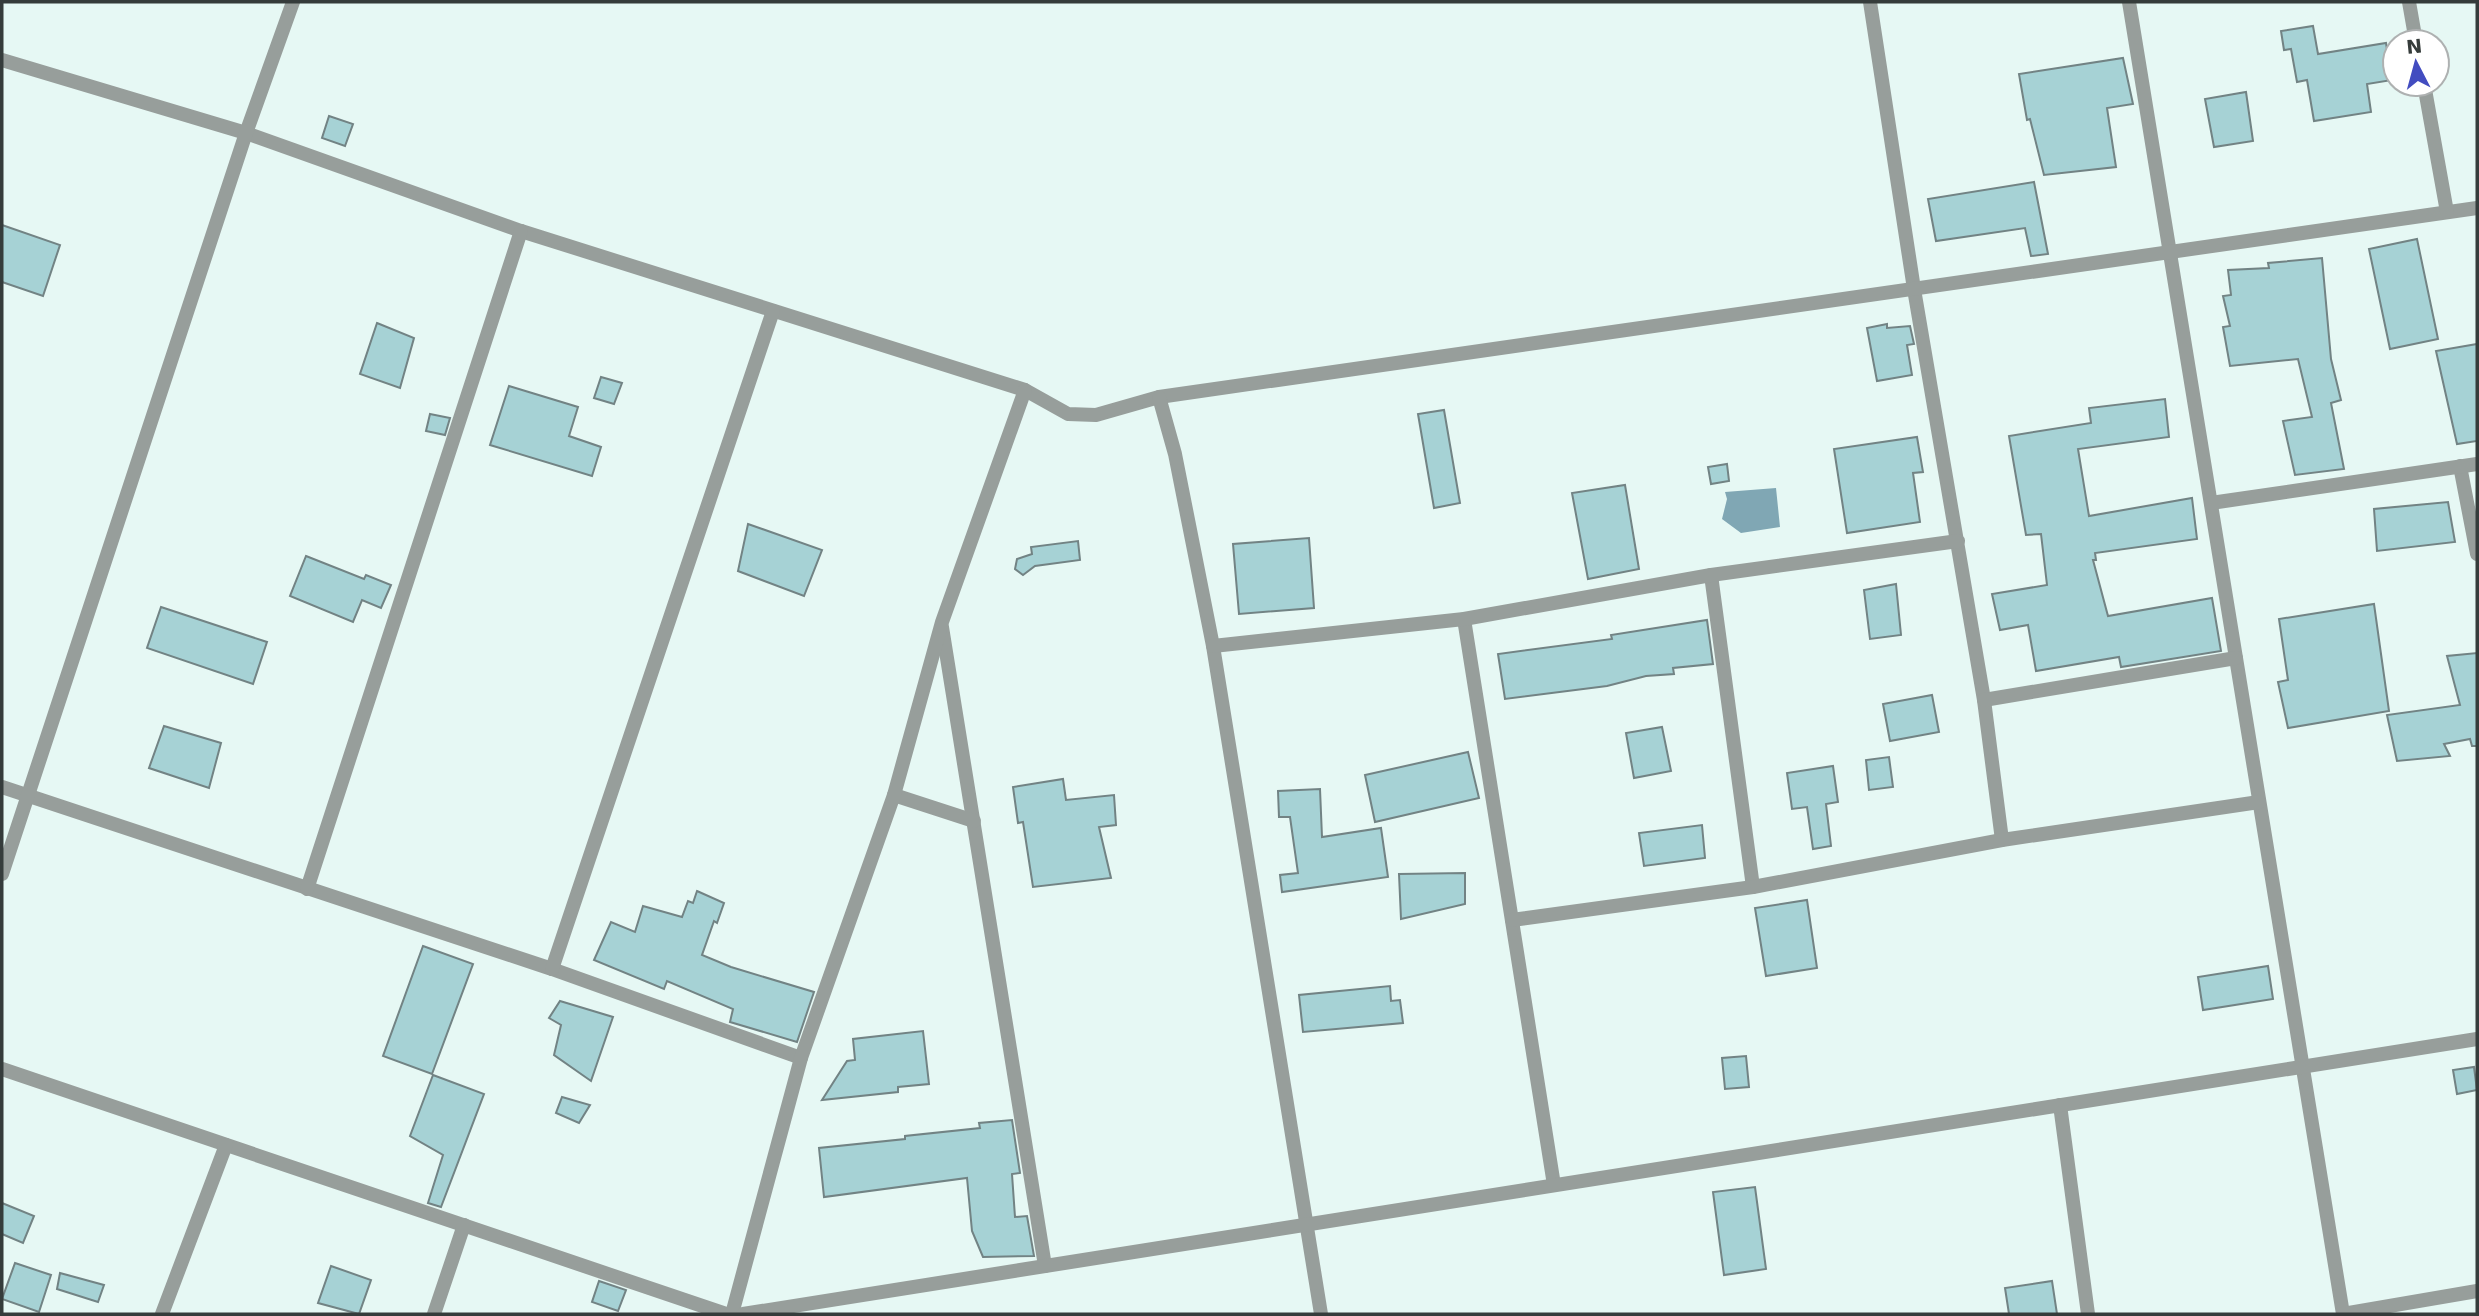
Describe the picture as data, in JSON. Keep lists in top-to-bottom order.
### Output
{
  "north": "top"
}
